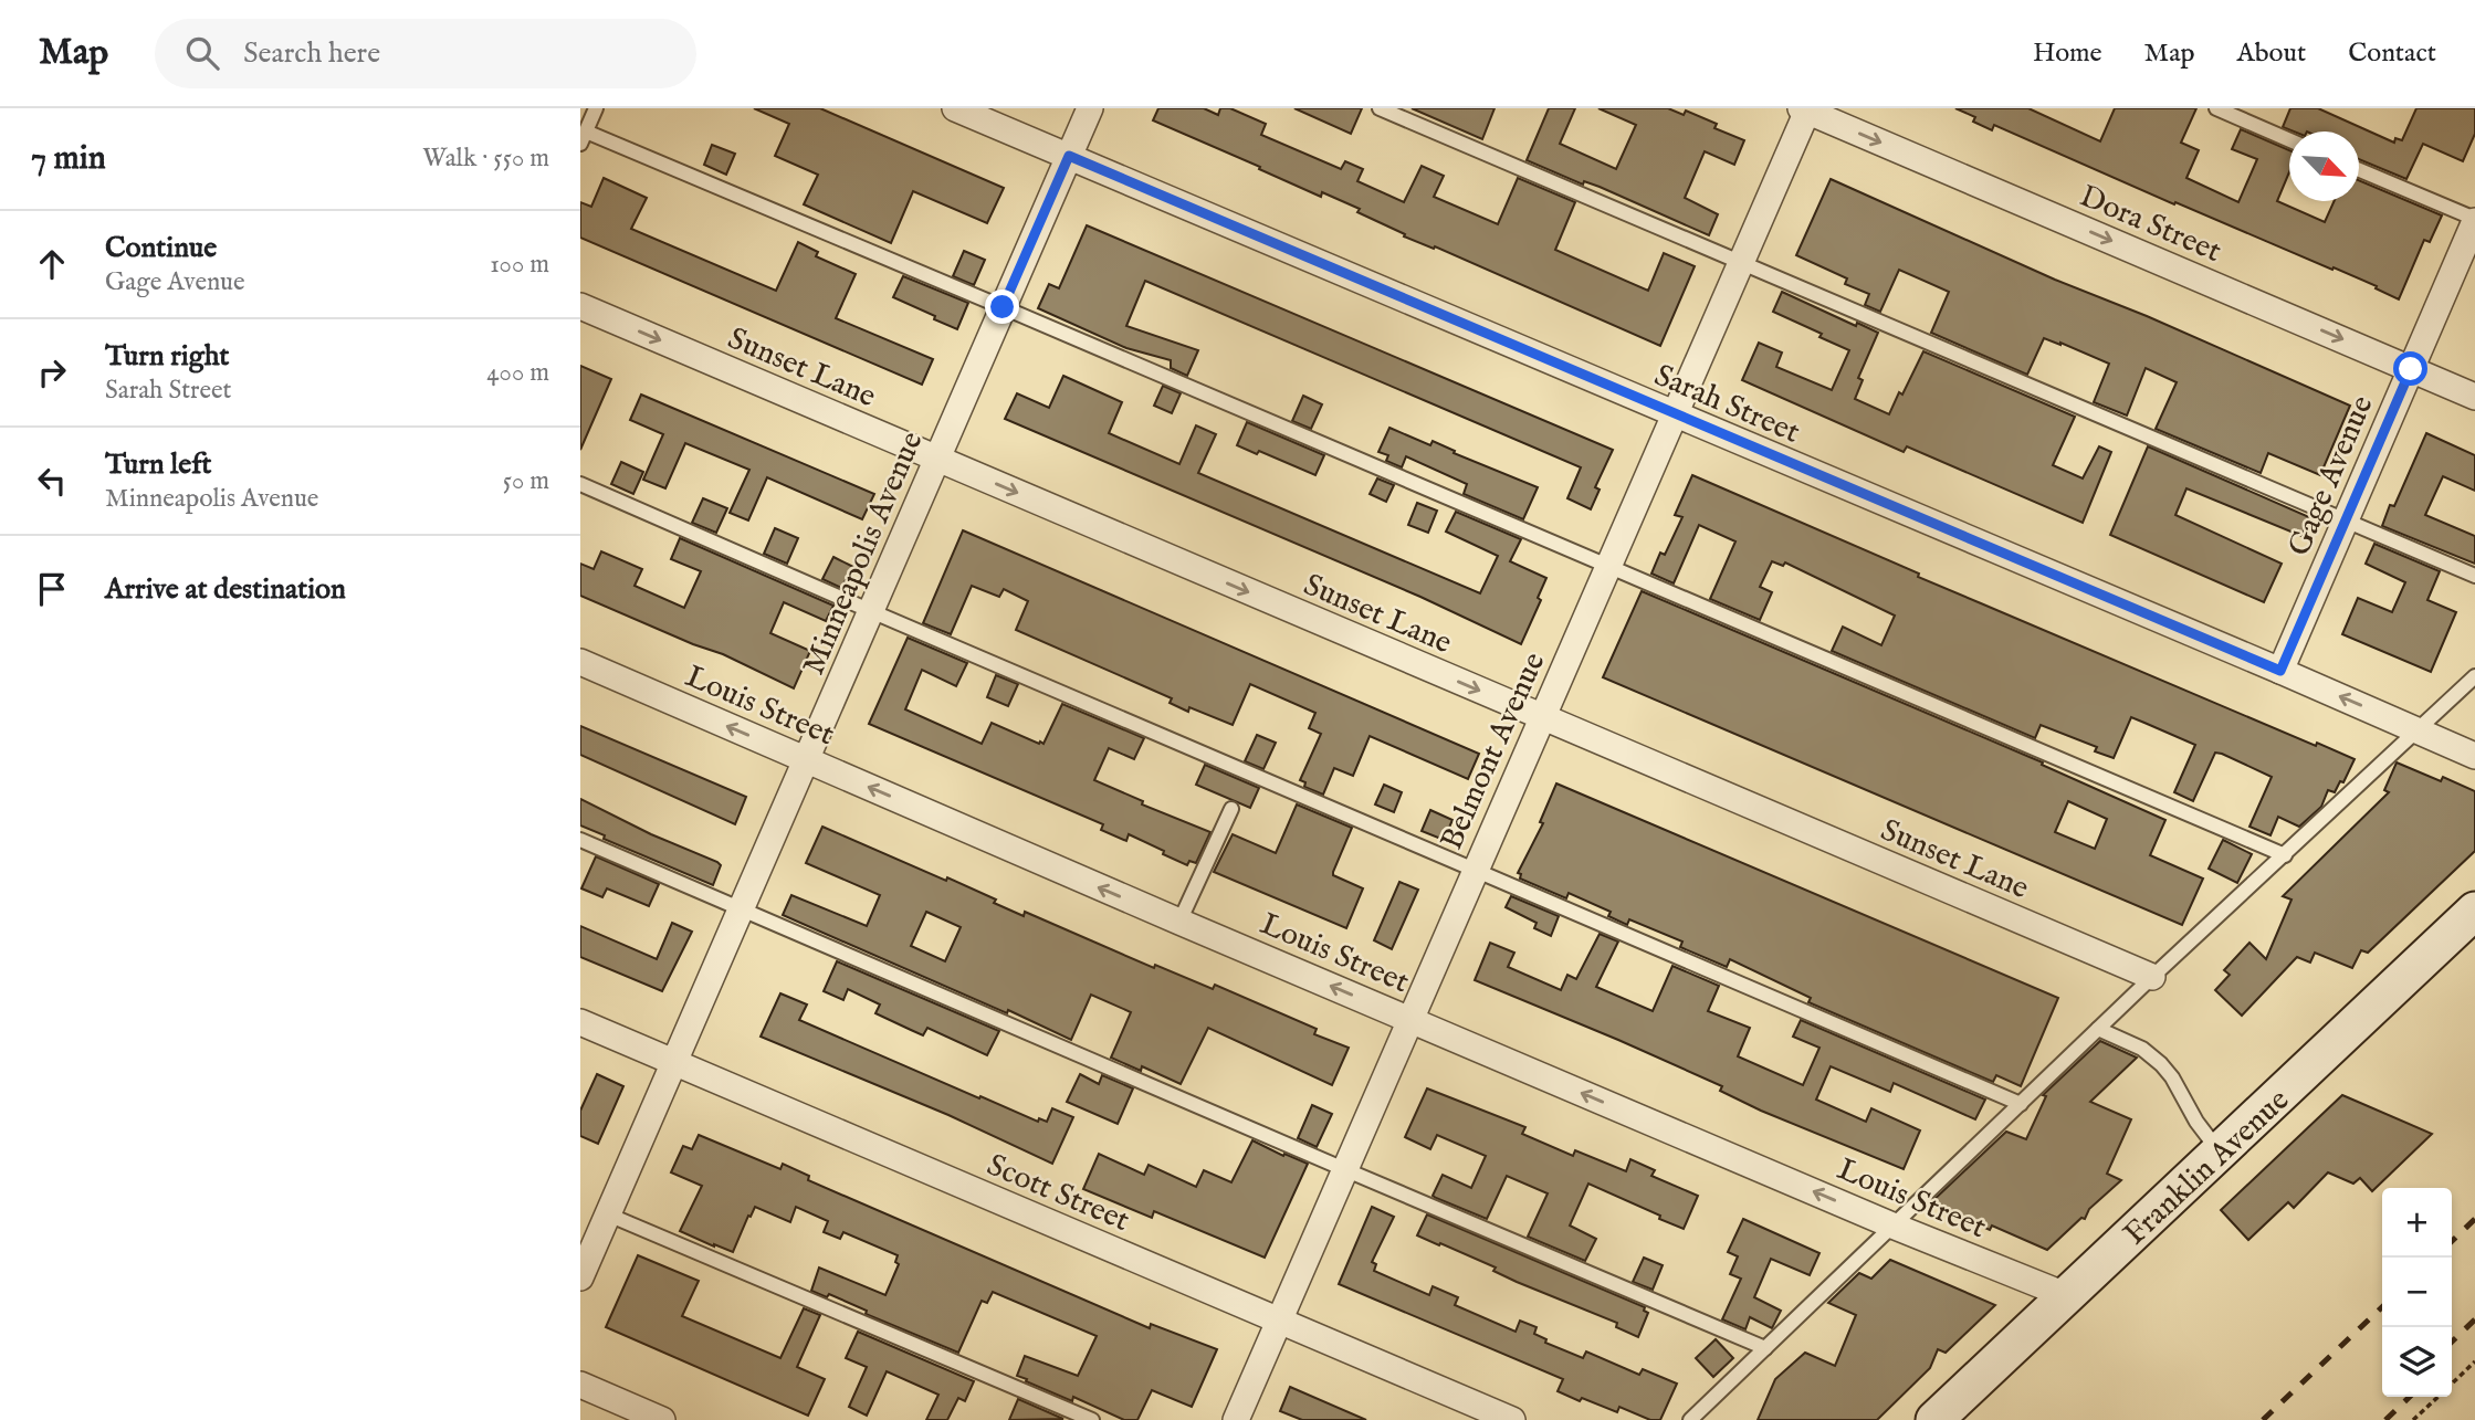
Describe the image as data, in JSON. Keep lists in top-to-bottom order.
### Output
{
  "streets": {
    "main road": ["Franklin Avenue"],
    "street": [
      "Dora Street",
      "Sunset Lane",
      "Sarah Street",
      "Gage Avenue",
      "Minneapolis Avenue",
      "Louis Street",
      "Belmont Avenue",
      "Scott Street"
    ]
  },
  "crossings": [
    ["Dora Street", "Gage Avenue"],
    ["Dora Street", "Belmont Avenue"],
    ["Sunset Lane", "Minneapolis Avenue"],
    ["Sunset Lane", "Belmont Avenue"],
    ["Sarah Street", "Gage Avenue"],
    ["Sarah Street", "Minneapolis Avenue"],
    ["Sarah Street", "Belmont Avenue"],
    ["Minneapolis Avenue", "Louis Street"],
    ["Minneapolis Avenue", "Scott Street"],
    ["Louis Street", "Belmont Avenue"],
    ["Louis Street", "Franklin Avenue"],
    ["Belmont Avenue", "Scott Street"]
  ],
  "one_way": ["Dora Street", "Sunset Lane", "Louis Street"],
  "north": "bottom right",
  "page": {
    "header": "Map",
    "search": "Search here",
    "nav": [
      "Home",
      "Map",
      "About",
      "Contact"
    ],
    "heading": ["7 min", "Walk · 550 m"],
    "list": [
      ["Continue", "Gage Avenue", "100 m"],
      ["Turn right", "Sarah Street", "400 m"],
      ["Turn left", "Minneapolis Avenue", "50 m"],
      "Arrive at destination"
    ],
    "map_buttons": ["+", "−"]
  }
}
